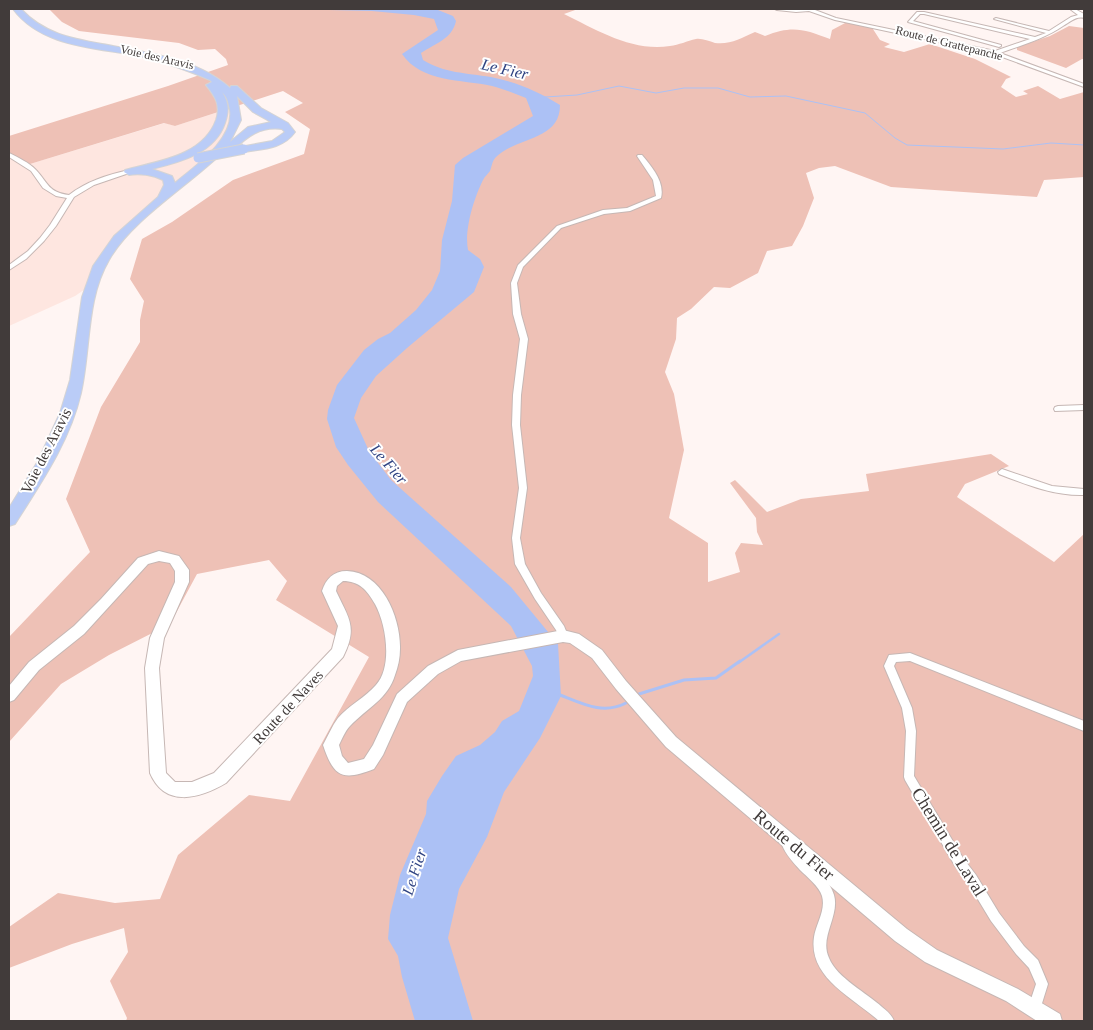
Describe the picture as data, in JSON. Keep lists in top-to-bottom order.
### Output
{
  "streets": {
    "highway": ["Voie des Aravis"],
    "main road": ["Route de Naves", "Route du Fier"],
    "street": ["Route de Grattepanche", "Chemin de Laval"]
  },
  "crossings": [
    ["Route de Naves", "Route du Fier"],
    ["Chemin de Laval", "Route du Fier"]
  ],
  "water": ["Le Fier"]
}
